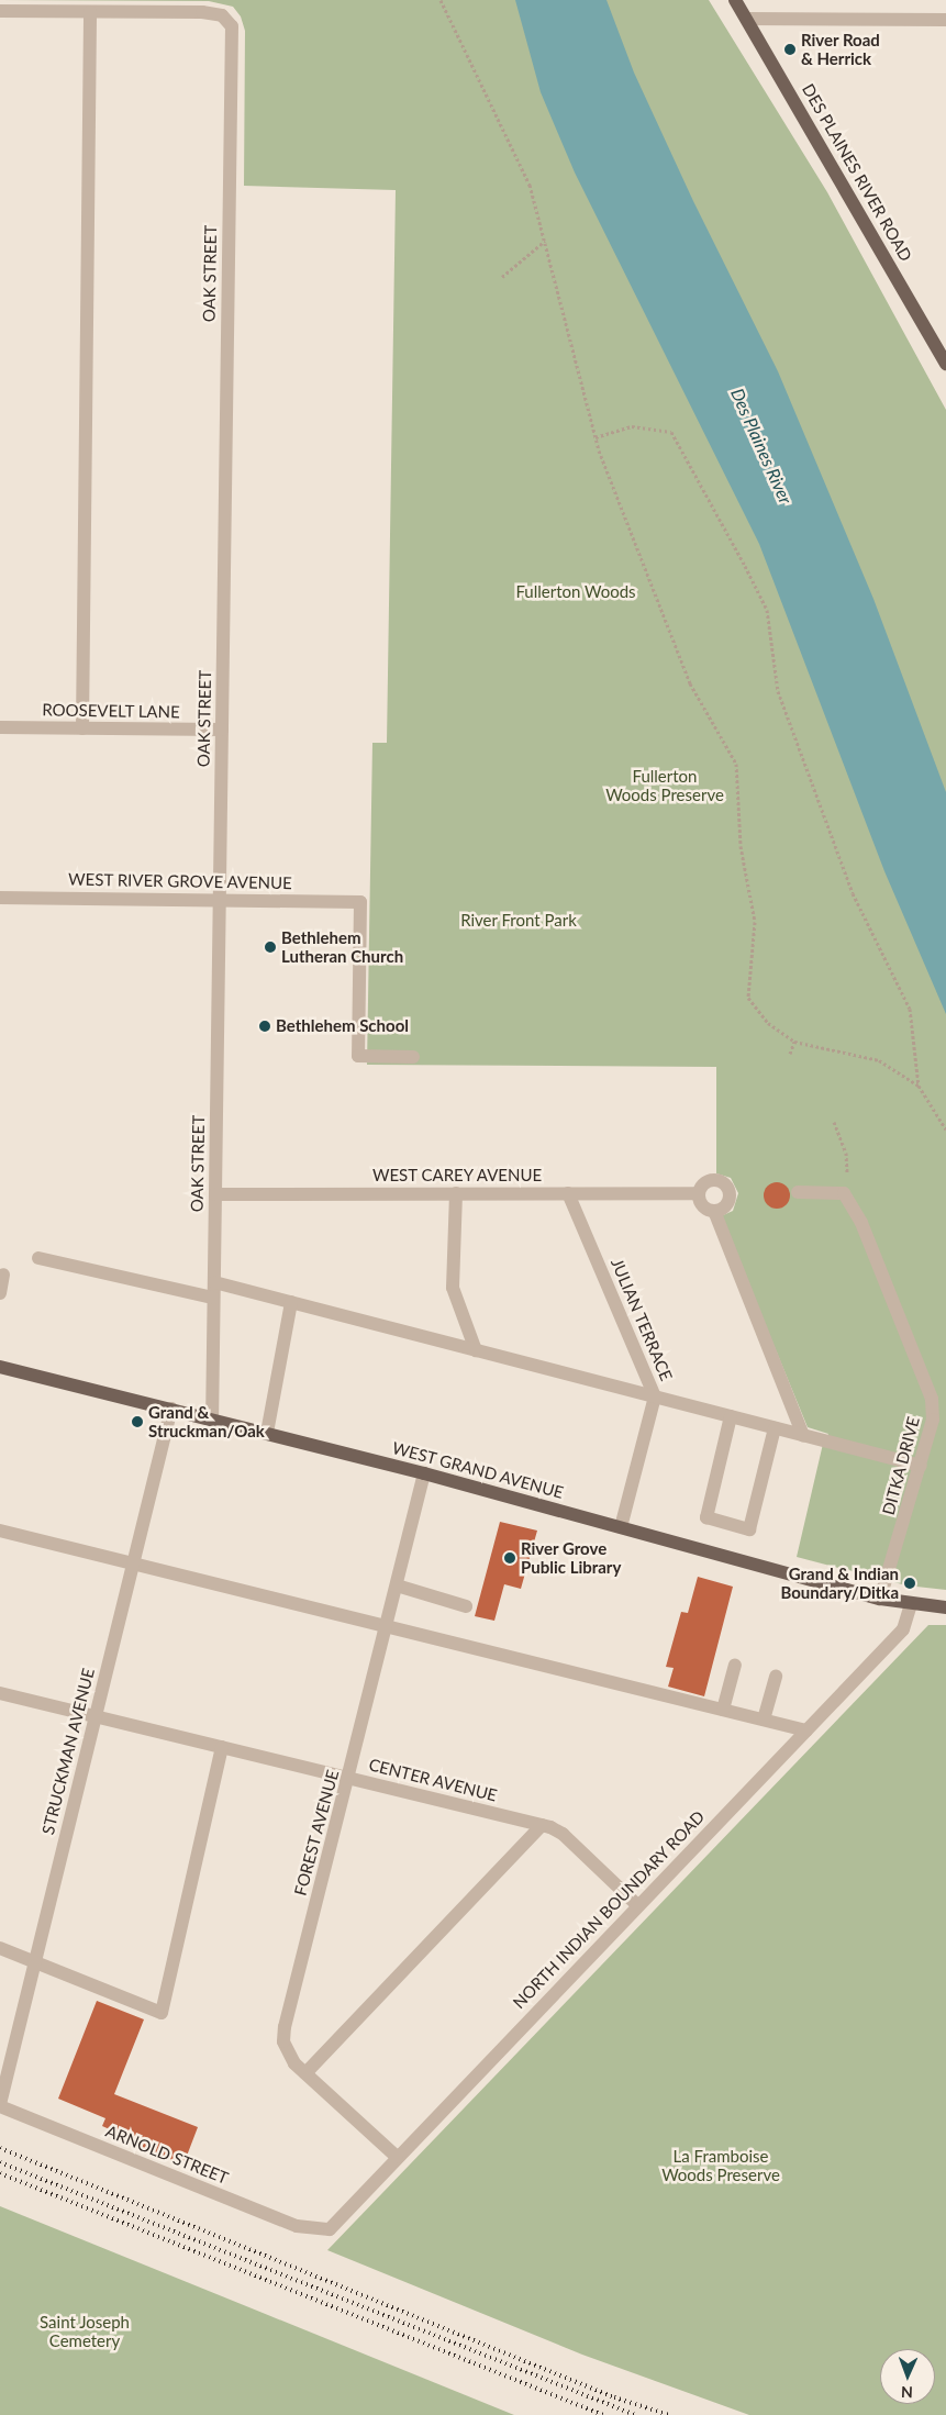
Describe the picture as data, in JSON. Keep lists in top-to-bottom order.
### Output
{
  "streets": {
    "main road": ["DES PLAINES RIVER ROAD", "WEST GRAND AVENUE"],
    "street": [
      "OAK STREET",
      "ROOSEVELT LANE",
      "WEST RIVER GROVE AVENUE",
      "WEST CAREY AVENUE",
      "JULIAN TERRACE",
      "DITKA DRIVE",
      "STRUCKMAN AVENUE",
      "CENTER AVENUE",
      "FOREST AVENUE",
      "NORTH INDIAN BOUNDARY ROAD",
      "ARNOLD STREET"
    ]
  },
  "crossings": [
    ["OAK STREET", "ROOSEVELT LANE"],
    ["OAK STREET", "WEST RIVER GROVE AVENUE"],
    ["OAK STREET", "WEST CAREY AVENUE"],
    ["OAK STREET", "WEST GRAND AVENUE"],
    ["WEST CAREY AVENUE", "JULIAN TERRACE"],
    ["JULIAN TERRACE", "WEST GRAND AVENUE"],
    ["DITKA DRIVE", "WEST GRAND AVENUE"],
    ["WEST GRAND AVENUE", "STRUCKMAN AVENUE"],
    ["WEST GRAND AVENUE", "FOREST AVENUE"],
    ["WEST GRAND AVENUE", "NORTH INDIAN BOUNDARY ROAD"],
    ["STRUCKMAN AVENUE", "CENTER AVENUE"],
    ["STRUCKMAN AVENUE", "ARNOLD STREET"],
    ["CENTER AVENUE", "FOREST AVENUE"],
    ["CENTER AVENUE", "NORTH INDIAN BOUNDARY ROAD"],
    ["FOREST AVENUE", "NORTH INDIAN BOUNDARY ROAD"],
    ["NORTH INDIAN BOUNDARY ROAD", "ARNOLD STREET"]
  ],
  "water": ["Des Plaines River"],
  "parks": [
    "Fullerton Woods",
    "Fullerton Woods Preserve",
    "River Front Park",
    "La Framboise Woods Preserve",
    "Saint Joseph Cemetery"
  ],
  "places": [
    "River Road & Herrick",
    "Bethlehem Lutheran Church",
    "Bethlehem School",
    "Grand & Struckman/Oak",
    "River Grove Public Library",
    "Grand & Indian Boundary/Ditka"
  ],
  "north": "bottom"
}
